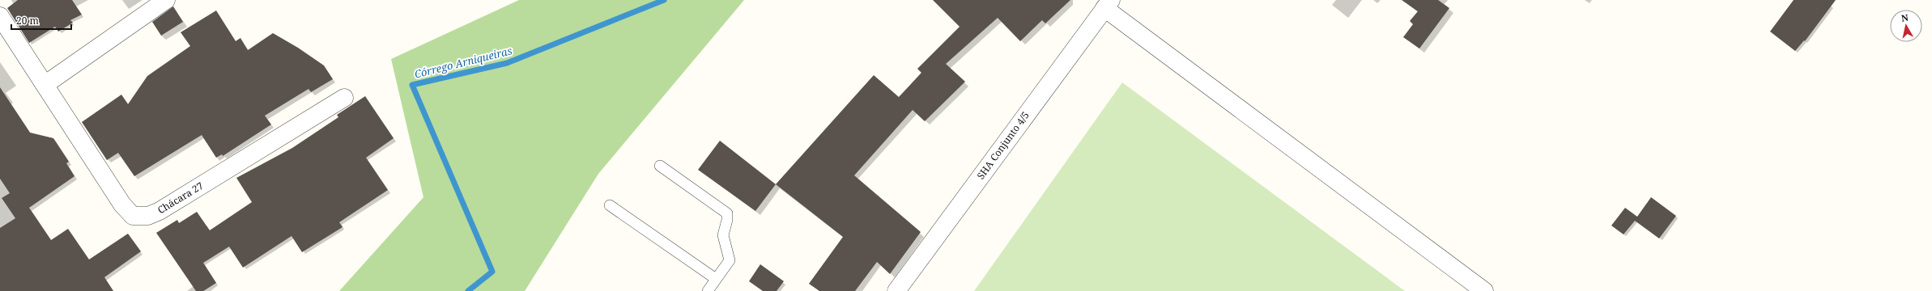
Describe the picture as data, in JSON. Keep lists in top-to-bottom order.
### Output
{
  "streets": {
    "street": ["SHA Conjunto 4/5", "Chácara 27"]
  },
  "water": ["Córrego Arniqueiras"],
  "scale_bar": "20 m",
  "north": "top"
}
